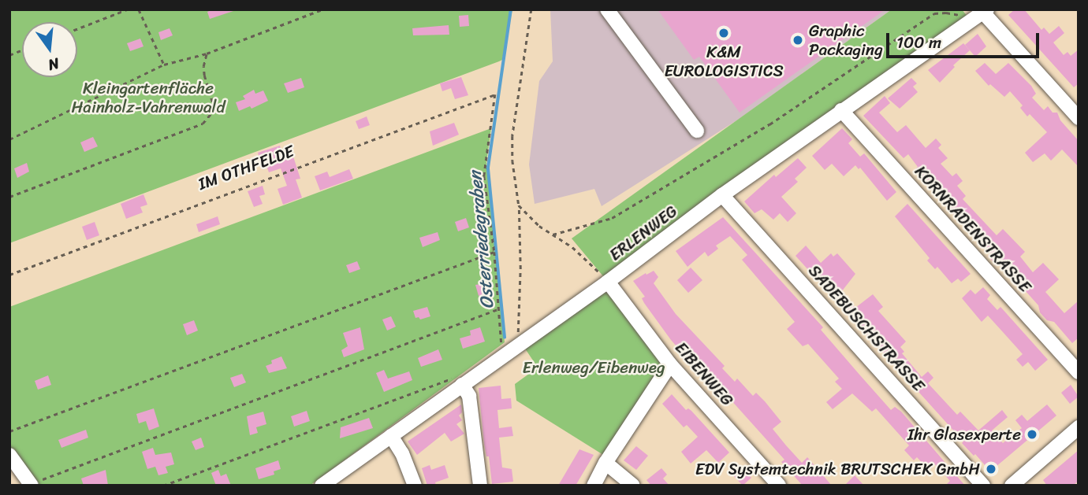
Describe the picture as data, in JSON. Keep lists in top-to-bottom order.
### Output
{
  "streets": {
    "street": [
      "KORNRADENSTRASSE",
      "ERLENWEG",
      "SADEBUSCHSTRASSE",
      "EIBENWEG"
    ],
    "path": ["IM OTHFELDE"]
  },
  "crossings": [
    ["KORNRADENSTRASSE", "ERLENWEG"],
    ["ERLENWEG", "SADEBUSCHSTRASSE"],
    ["ERLENWEG", "EIBENWEG"]
  ],
  "water": ["Osterriedegraben"],
  "parks": ["Kleingartenfläche Hainholz-Vahrenwald", "Erlenweg/Eibenweg"],
  "places": [
    "K&M EUROLOGISTICS",
    "Graphic Packaging",
    "Ihr Glasexperte",
    "EDV Systemtechnik BRUTSCHEK GmbH"
  ],
  "scale_bar": "100 m",
  "north": "bottom"
}
